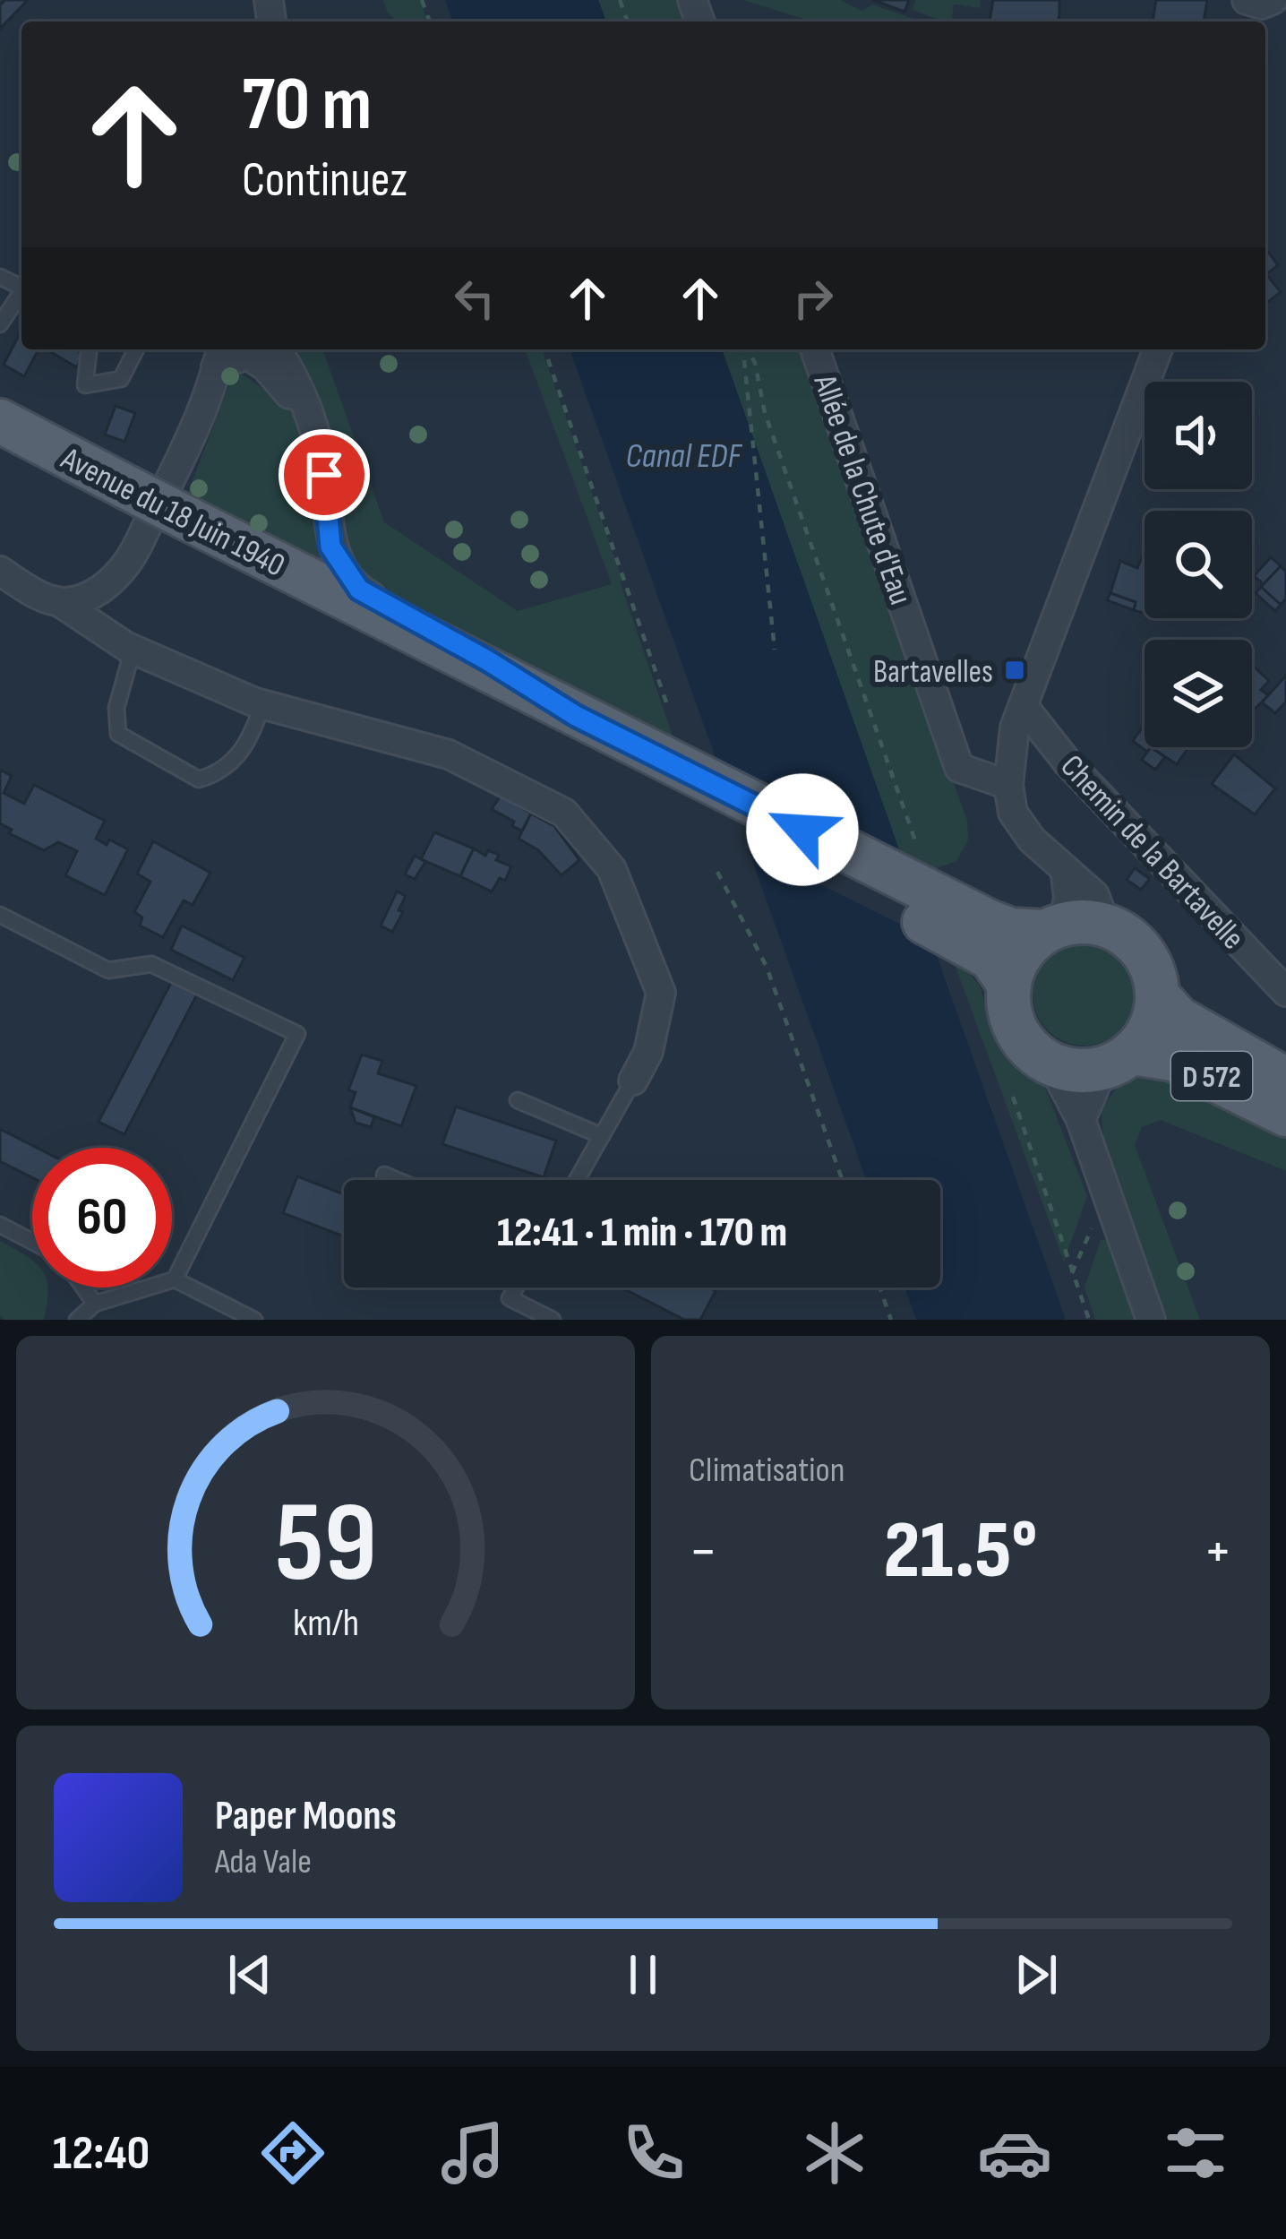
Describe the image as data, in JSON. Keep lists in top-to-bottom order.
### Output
{
  "streets": {
    "main road": ["Avenue du 18 Juin 1940", "D 572"],
    "street": ["Allée de la Chute d'Eau", "Chemin de la Bartavelle"]
  },
  "crossings": [
    ["Avenue du 18 Juin 1940", "D 572"]
  ],
  "water": ["Canal EDF"],
  "places": {
    "transit": ["Bartavelles"]
  },
  "page": {
    "turn": ["70 m", "Continuez"],
    "limit": "60",
    "trip": "12:41 · 1 min · 170 m",
    "tile": "Climatisation",
    "heat": ["−", "21.5°", "+"],
    "song": ["Paper Moons", "Ada Vale"],
    "tabs": "12:40",
    "gauge": ["59", "km/h"]
  }
}
